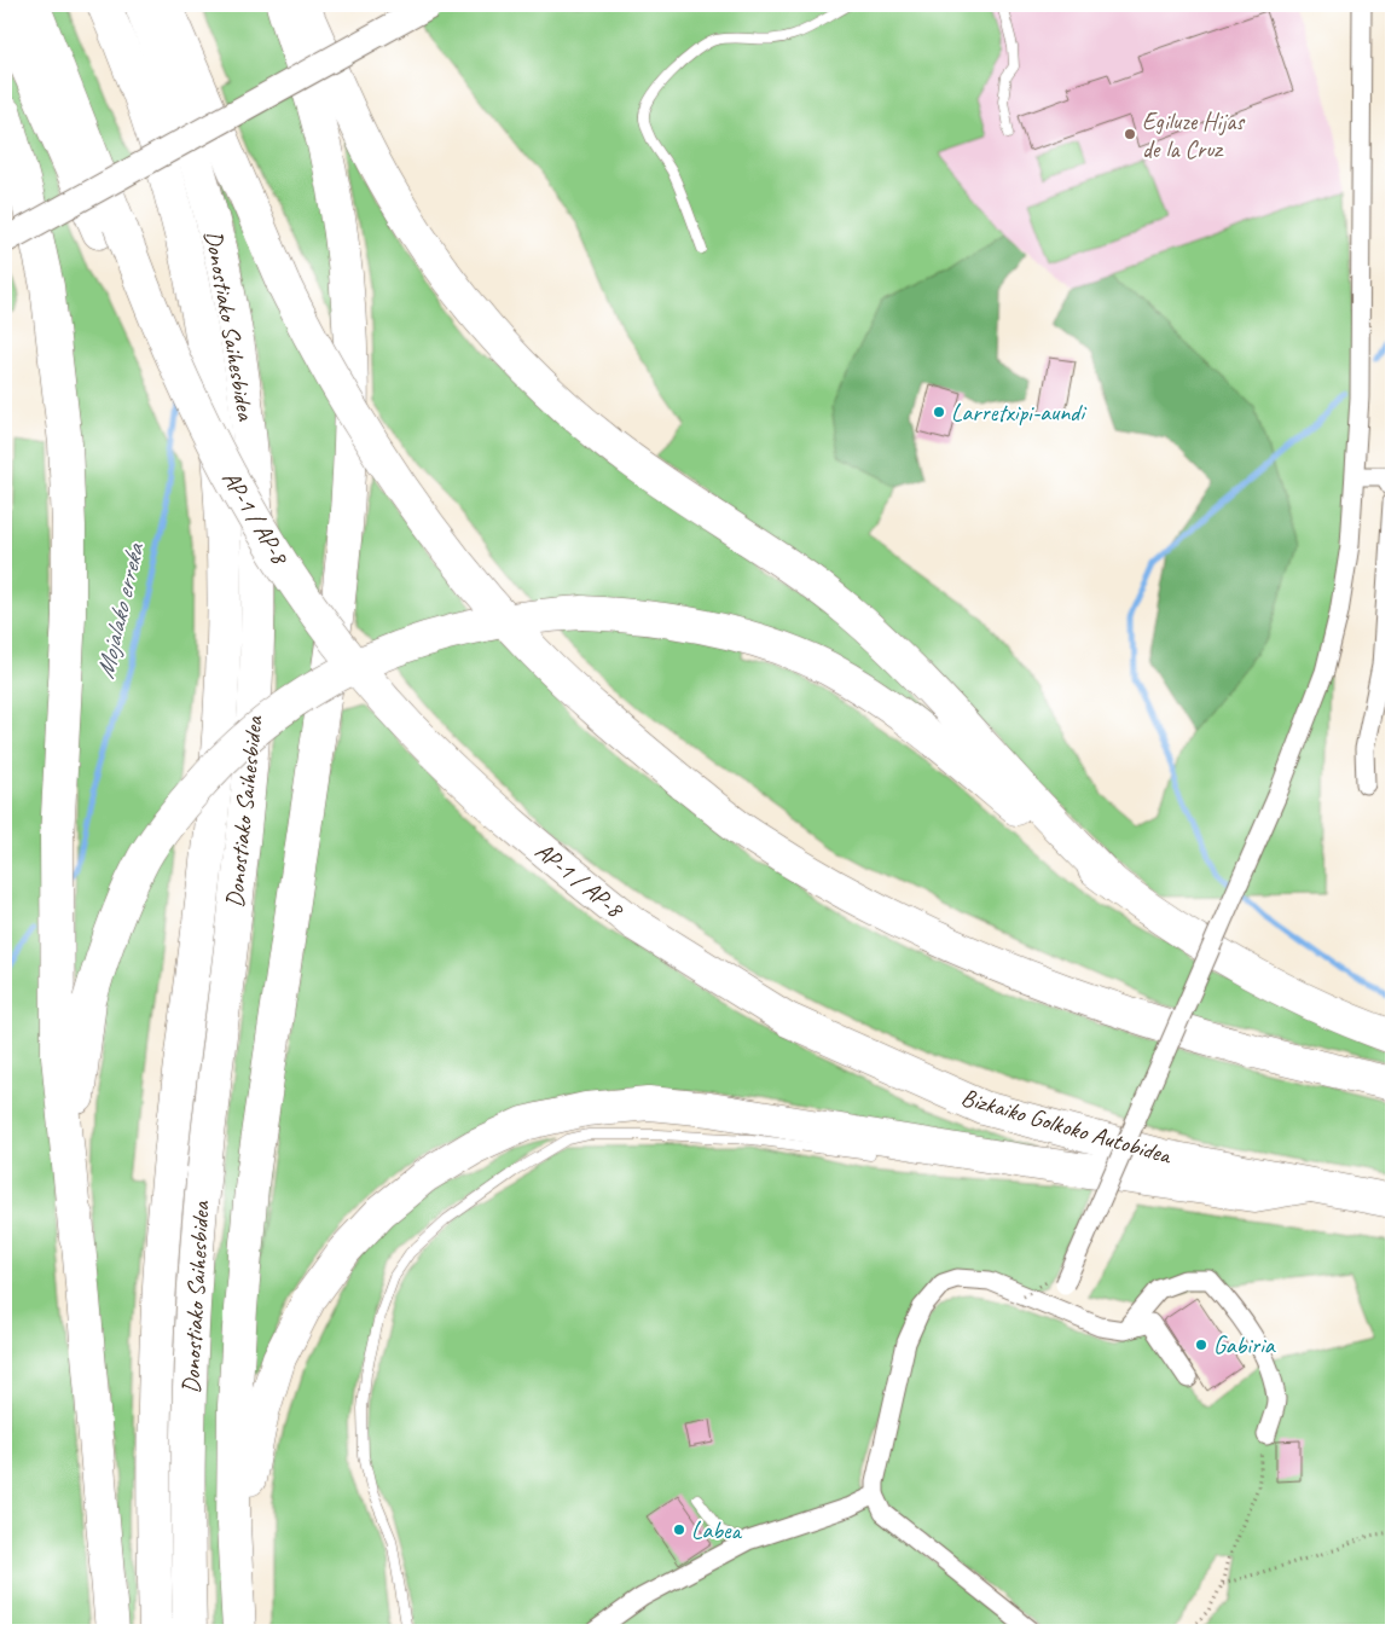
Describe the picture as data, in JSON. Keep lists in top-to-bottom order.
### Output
{
  "streets": {
    "highway": ["Donostiako Saihesbidea", "AP-1 / AP-8", "Bizkaiko Golkoko Autobidea"]
  },
  "crossings": [
    ["AP-1 / AP-8", "Bizkaiko Golkoko Autobidea"]
  ],
  "water": ["Mojalako erreka"],
  "places": [
    "Egiluze Hijas de la Cruz",
    "Larretxipi-aundi",
    "Gabiria",
    "Labea"
  ]
}
